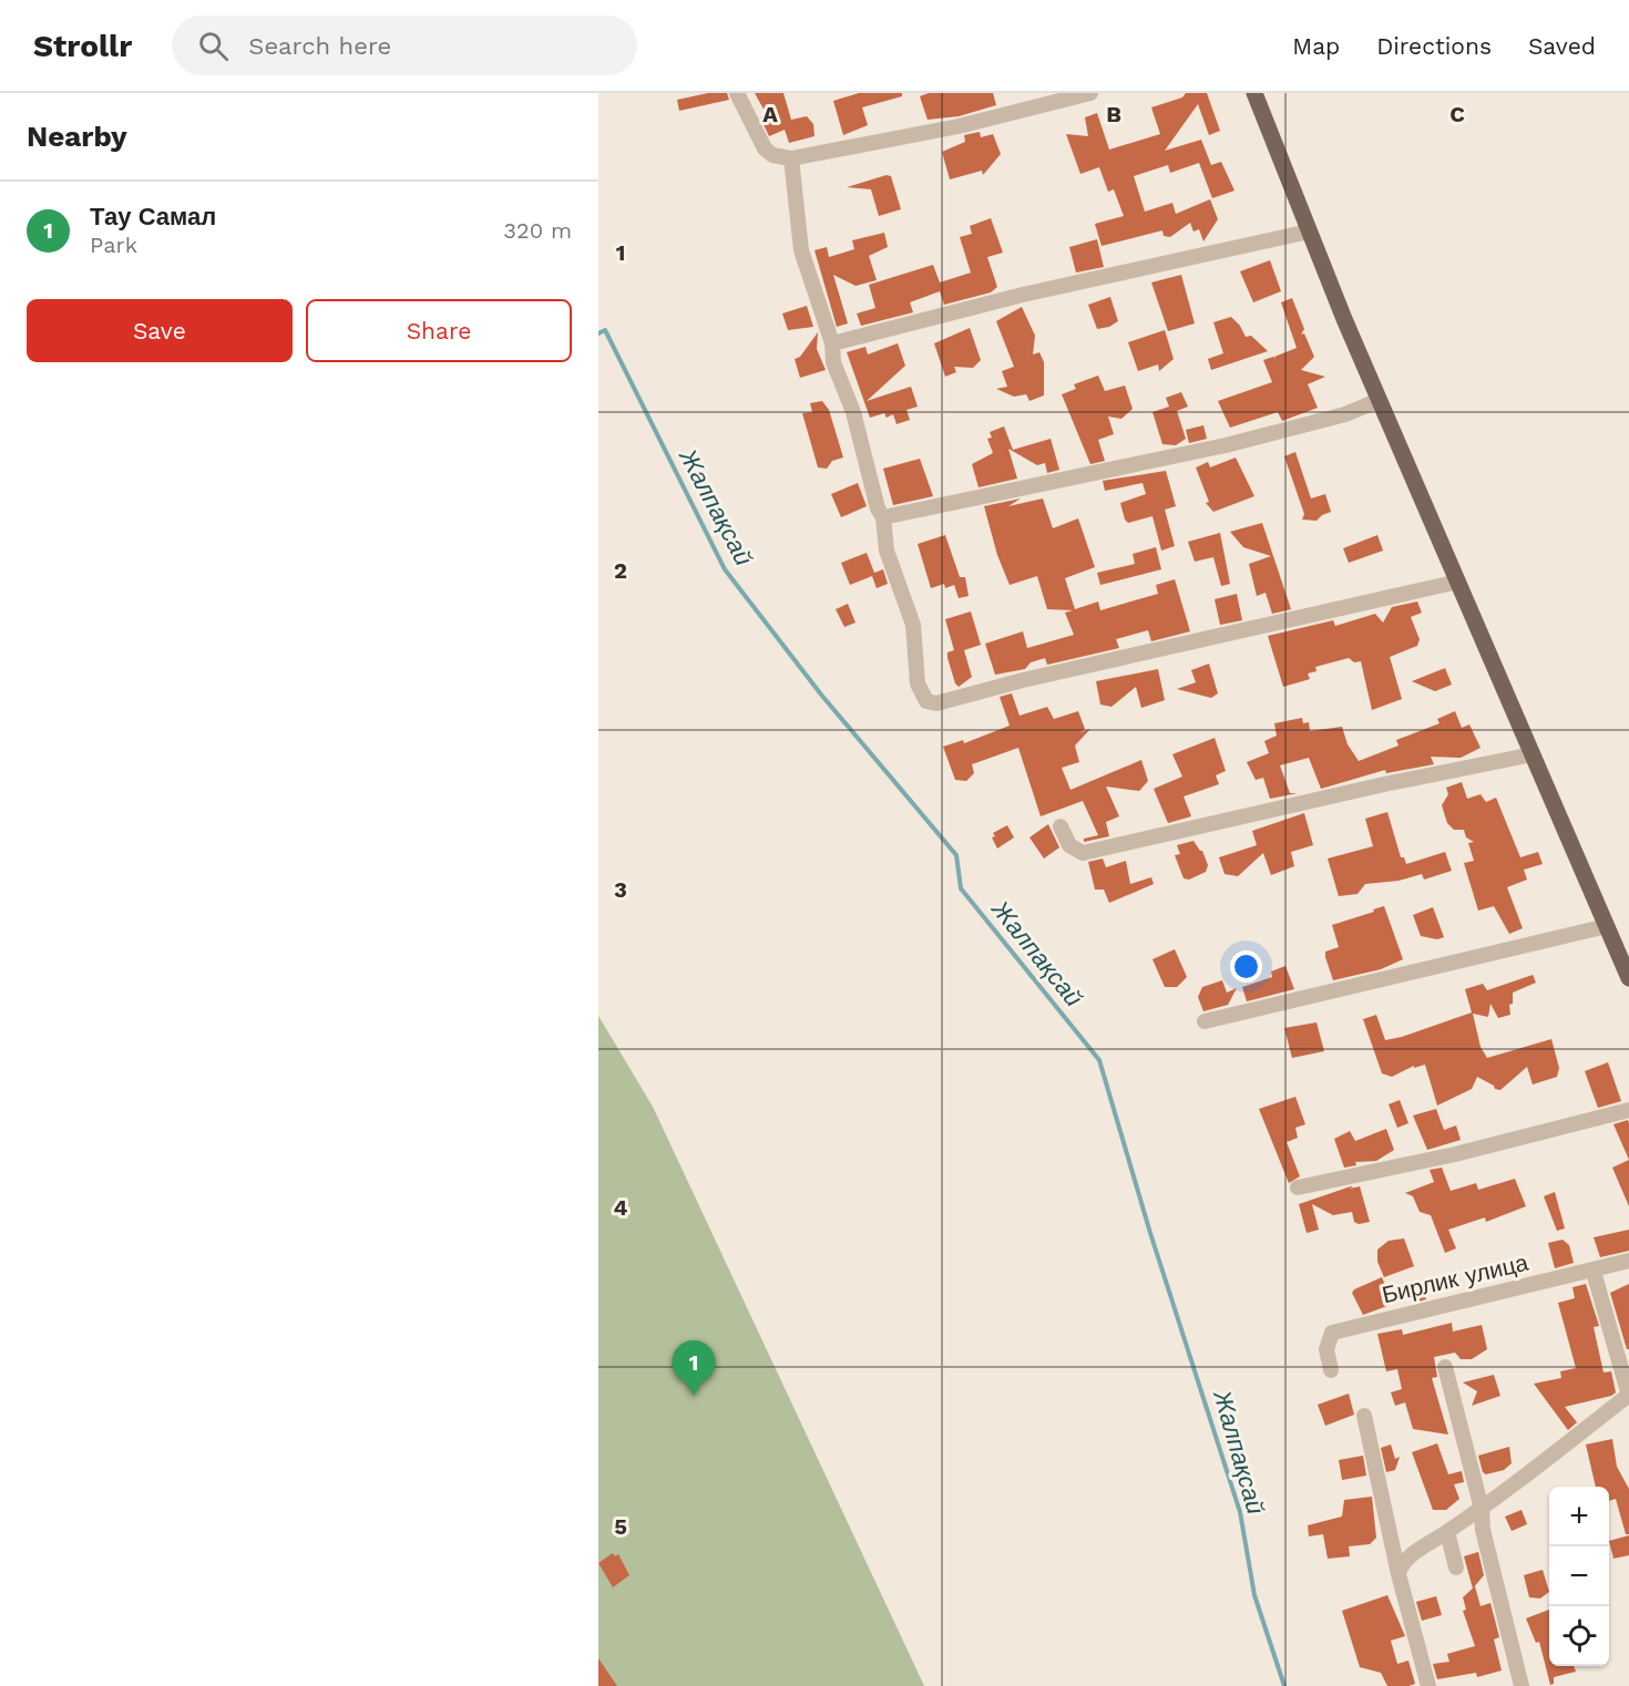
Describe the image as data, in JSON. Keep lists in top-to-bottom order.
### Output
{
  "streets": {
    "street": ["Бирлик улица"]
  },
  "water": ["Жалпақсай"],
  "page": {
    "header": "Strollr",
    "search": "Search here",
    "nav": ["Map", "Directions", "Saved"],
    "heading": "Nearby",
    "list": [
      {
        "mark": "1",
        "name": "Тау Самал",
        "note": "Park",
        "value": "320 m"
      }
    ],
    "buttons": ["Save", "Share"],
    "pins": "1",
    "map_buttons": ["+", "−"]
  },
  "grid": {
    "columns": ["A", "B", "C"],
    "rows": [
      "1",
      "2",
      "3",
      "4",
      "5"
    ]
  }
}
